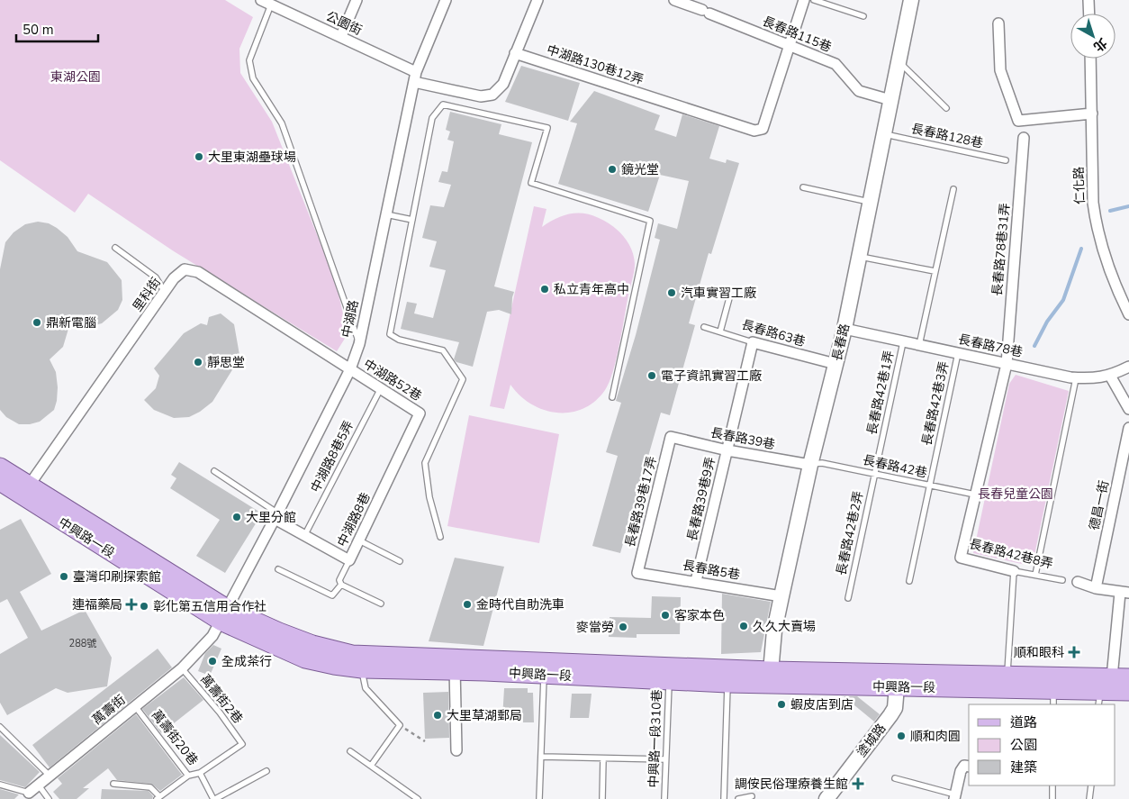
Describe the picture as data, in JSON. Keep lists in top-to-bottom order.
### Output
{
  "streets": {
    "main road": ["中興路一段"],
    "street": [
      "公園街",
      "長春路115巷",
      "中湖路130巷12弄",
      "仁化路",
      "長春路78巷31弄",
      "里科街",
      "中湖路",
      "長春路63巷",
      "長春路",
      "長春路78巷",
      "中湖路52巷",
      "長春路39巷",
      "長春路39巷9弄",
      "長春路39巷17弄",
      "德昌一街",
      "中湖路8巷",
      "長春路42巷8弄",
      "長春路5巷",
      "萬壽街",
      "塗城路"
    ],
    "lane": [
      "長春路128巷",
      "長春路42巷1弄",
      "長春路42巷3弄",
      "中湖路8巷5弄",
      "長春路42巷",
      "長春路42巷2弄",
      "萬壽街2巷",
      "萬壽街20巷",
      "中興路一段310巷"
    ]
  },
  "crossings": [
    ["公園街", "中湖路130巷12弄"],
    ["公園街", "中湖路"],
    ["長春路115巷", "中湖路130巷12弄"],
    ["長春路115巷", "長春路"],
    ["長春路128巷", "長春路"],
    ["長春路78巷31弄", "長春路78巷"],
    ["長春路78巷31弄", "長春路42巷"],
    ["長春路78巷31弄", "長春路42巷8弄"],
    ["里科街", "中湖路"],
    ["里科街", "中湖路52巷"],
    ["里科街", "中興路一段"],
    ["中湖路", "中湖路52巷"],
    ["中湖路", "中湖路8巷"],
    ["中湖路", "中興路一段"],
    ["中湖路", "萬壽街"],
    ["長春路63巷", "長春路"],
    ["長春路63巷", "長春路39巷9弄"],
    ["長春路", "長春路78巷"],
    ["長春路", "長春路39巷"],
    ["長春路", "長春路42巷"],
    ["長春路", "中興路一段"],
    ["長春路", "長春路5巷"],
    ["長春路78巷", "長春路42巷1弄"],
    ["長春路78巷", "長春路42巷3弄"],
    ["中湖路52巷", "中湖路8巷5弄"],
    ["中湖路52巷", "中湖路8巷"],
    ["長春路42巷1弄", "長春路42巷"],
    ["長春路42巷1弄", "長春路42巷2弄"],
    ["長春路42巷3弄", "長春路42巷"],
    ["長春路39巷", "長春路42巷"],
    ["長春路39巷", "長春路39巷9弄"],
    ["長春路39巷", "長春路39巷17弄"],
    ["中湖路8巷5弄", "中湖路8巷"],
    ["長春路42巷", "長春路42巷2弄"],
    ["長春路42巷", "長春路42巷8弄"],
    ["長春路39巷9弄", "長春路5巷"],
    ["長春路39巷17弄", "長春路5巷"],
    ["中興路一段", "萬壽街"],
    ["中興路一段", "中興路一段310巷"],
    ["中興路一段", "塗城路"],
    ["萬壽街2巷", "萬壽街"],
    ["萬壽街2巷", "萬壽街20巷"],
    ["萬壽街", "萬壽街20巷"]
  ],
  "parks": ["東湖公園", "長春兒童公園"],
  "places": {
    "other": [
      "大里東湖壘球場",
      "鏡光堂",
      "私立青年高中",
      "汽車實習工廠",
      "鼎新電腦",
      "靜思堂",
      "電子資訊實習工廠",
      "大里分館",
      "臺灣印刷探索館",
      "金時代自助洗車",
      "彰化第五信用合作社",
      "客家本色",
      "久久大賣場",
      "麥當勞",
      "全成茶行",
      "蝦皮店到店",
      "大里草湖郵局",
      "順和肉圓"
    ],
    "health": ["連福藥局", "順和眼科", "調侒民俗理療養生館"]
  },
  "house_numbers": ["288號"],
  "legend": ["道路", "公園", "建築"],
  "scale_bar": "50 m",
  "north": "bottom right"
}
